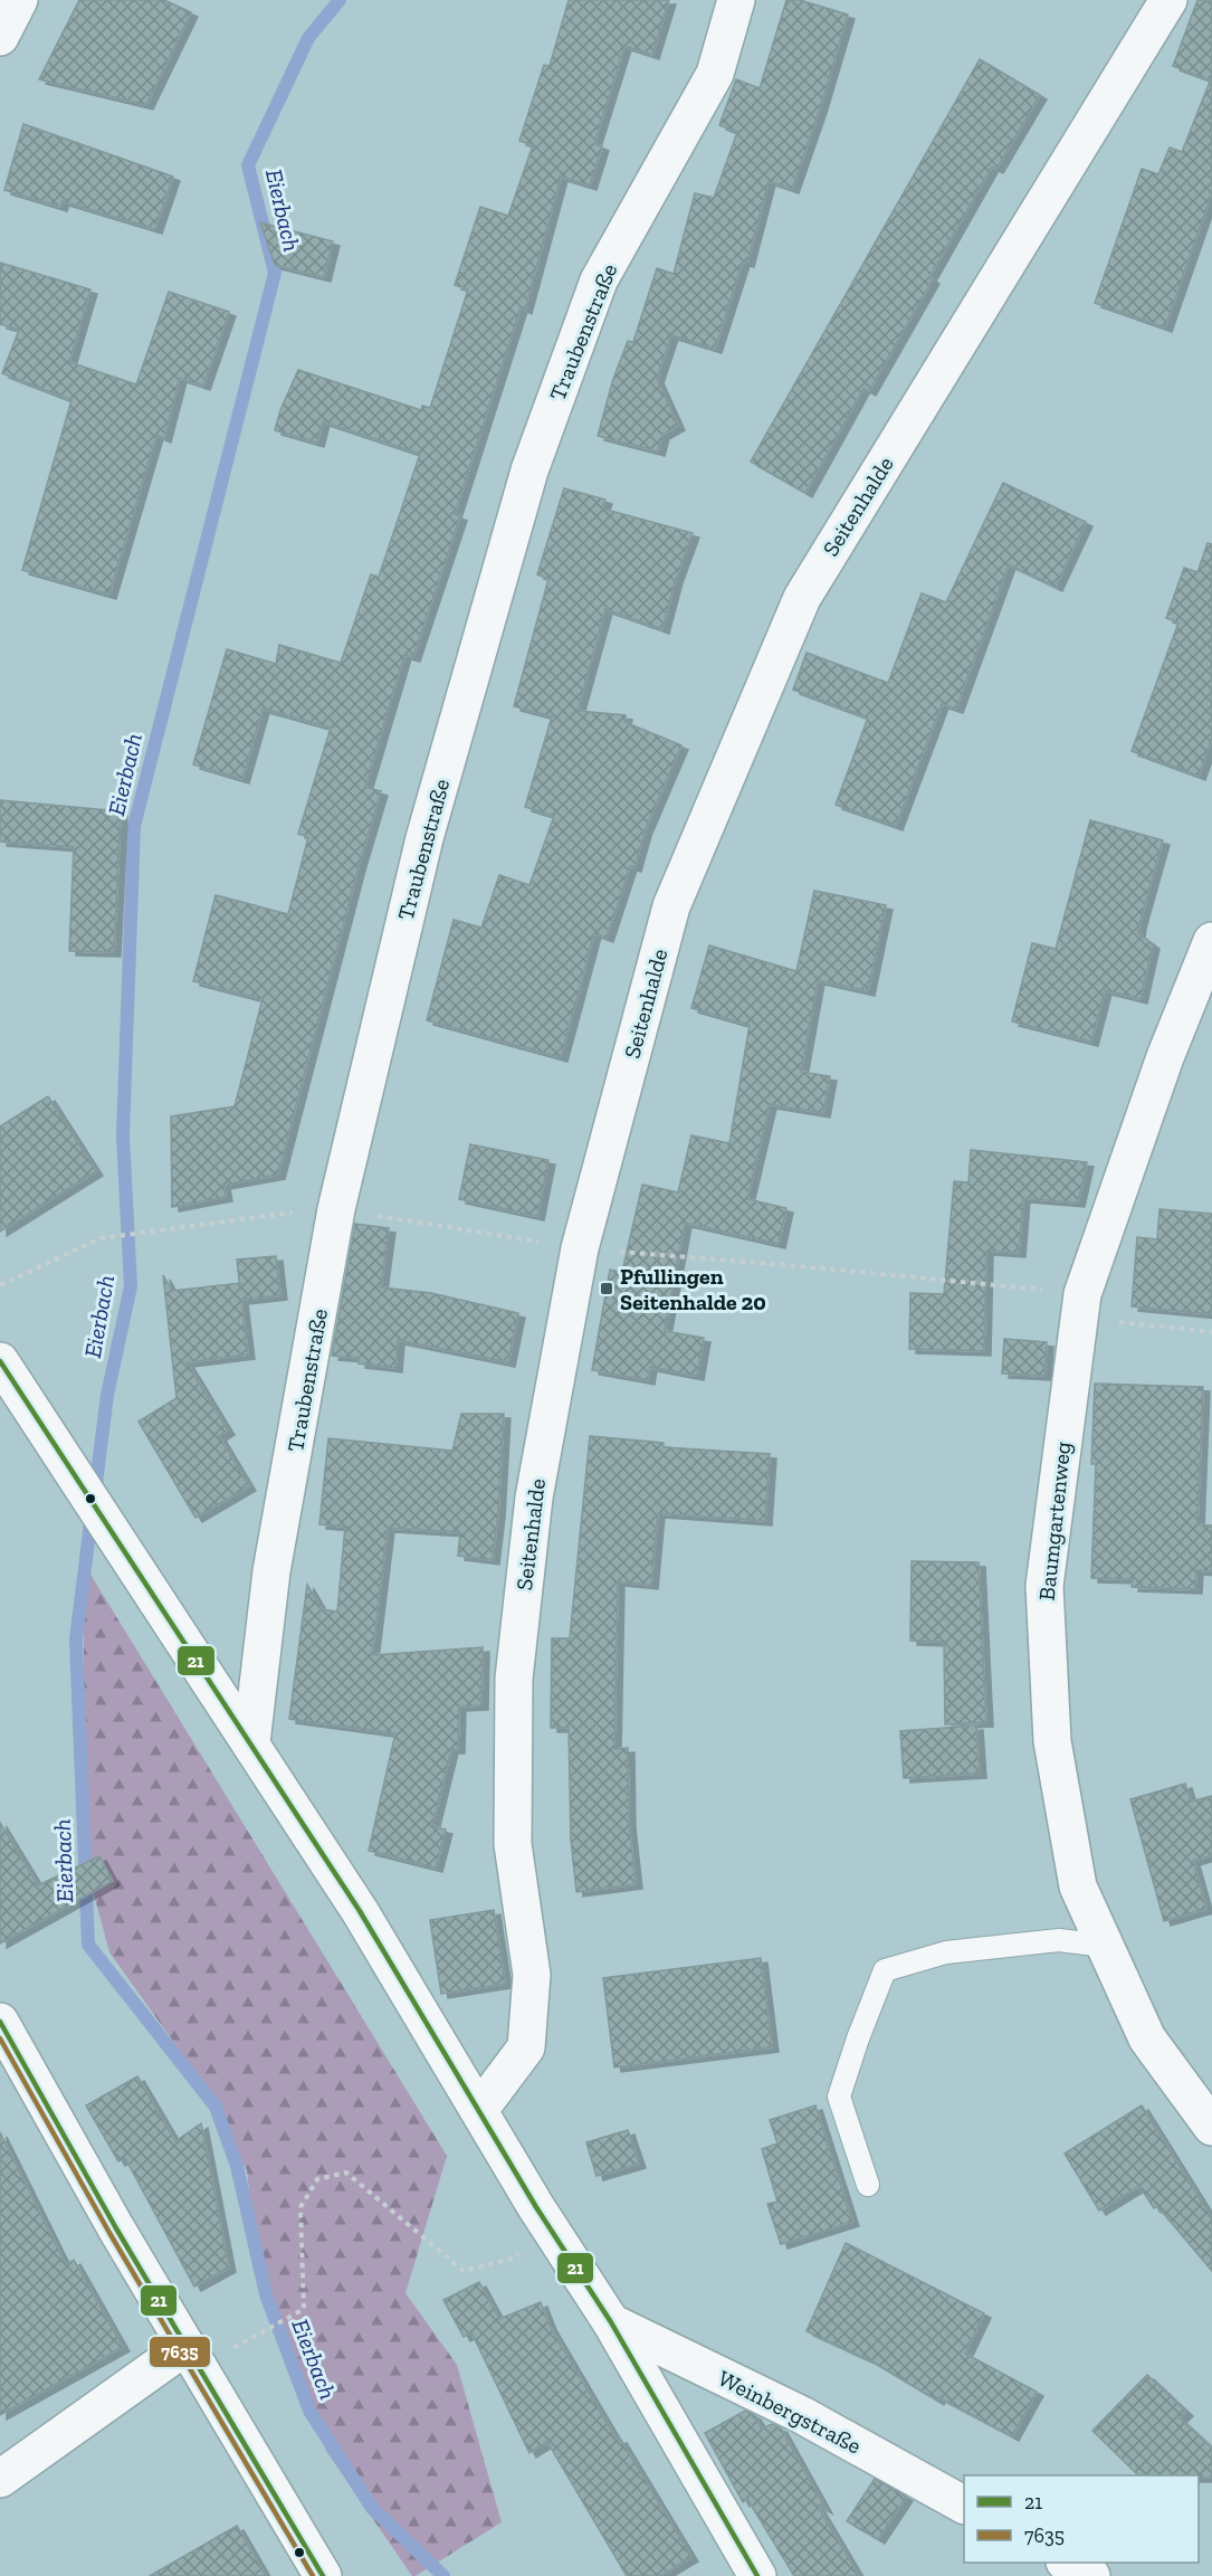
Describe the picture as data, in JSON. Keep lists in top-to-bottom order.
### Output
{
  "streets": {
    "street": [
      "Traubenstraße",
      "Seitenhalde",
      "Baumgartenweg",
      "Weinbergstraße"
    ]
  },
  "water": ["Eierbach"],
  "places": {
    "transit": ["Pfullingen Seitenhalde 20"]
  },
  "lines": ["transit line 21", "transit line 7635"],
  "legend": ["21", "7635"]
}
